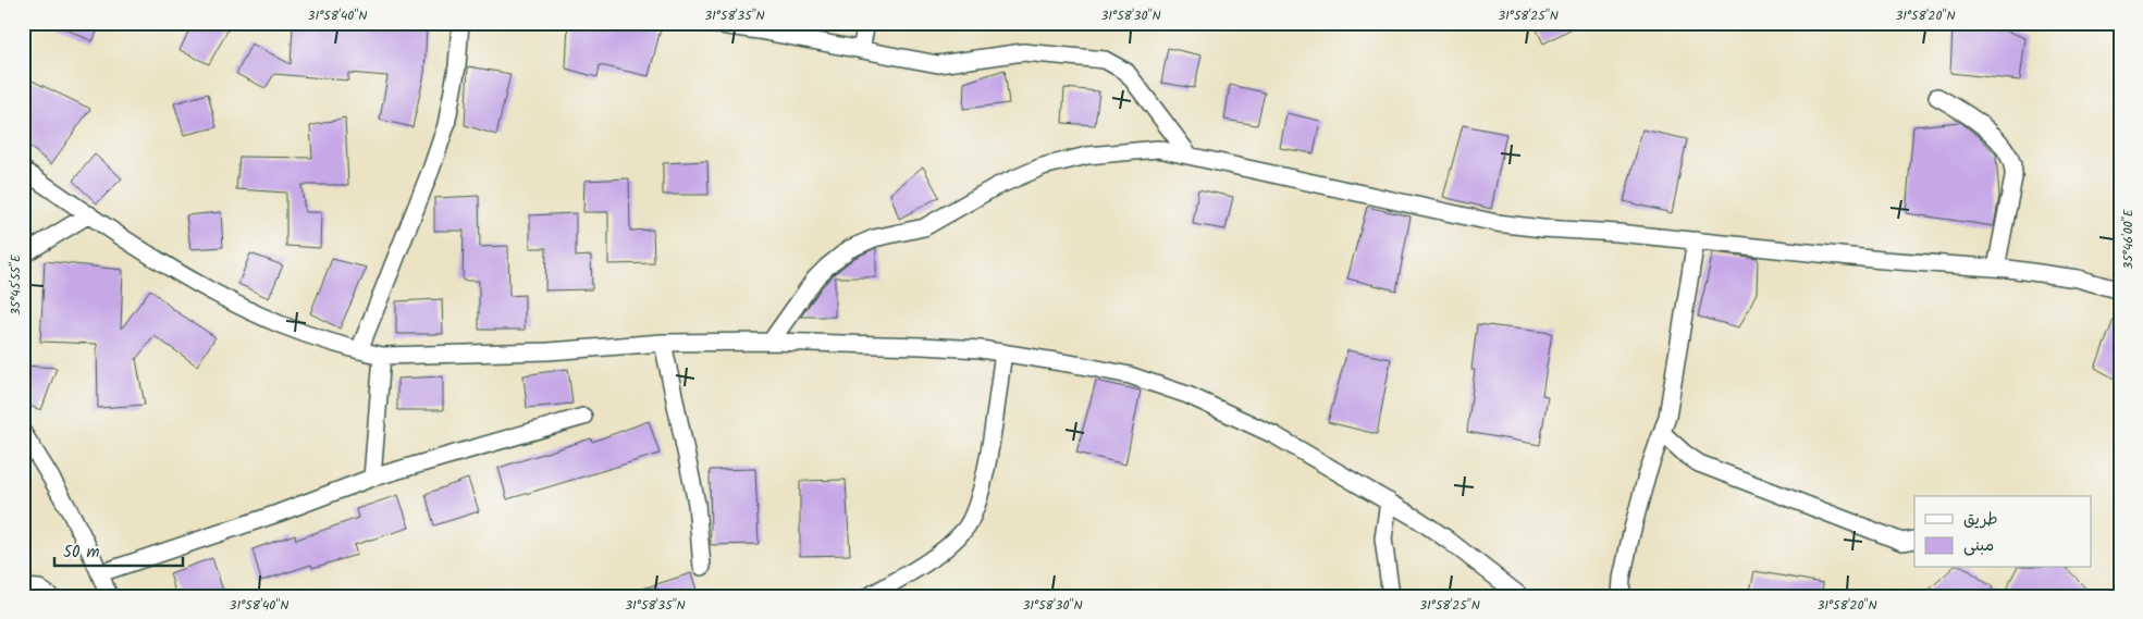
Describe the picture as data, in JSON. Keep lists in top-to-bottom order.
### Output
{
  "legend": ["طريق", "مبنى"],
  "scale_bar": "50 m",
  "coordinates": [
    "31°58'40\"N",
    "31°58'35\"N",
    "31°58'30\"N",
    "31°58'25\"N",
    "31°58'20\"N",
    "35°46'00\"E",
    "35°45'55\"E"
  ]
}
